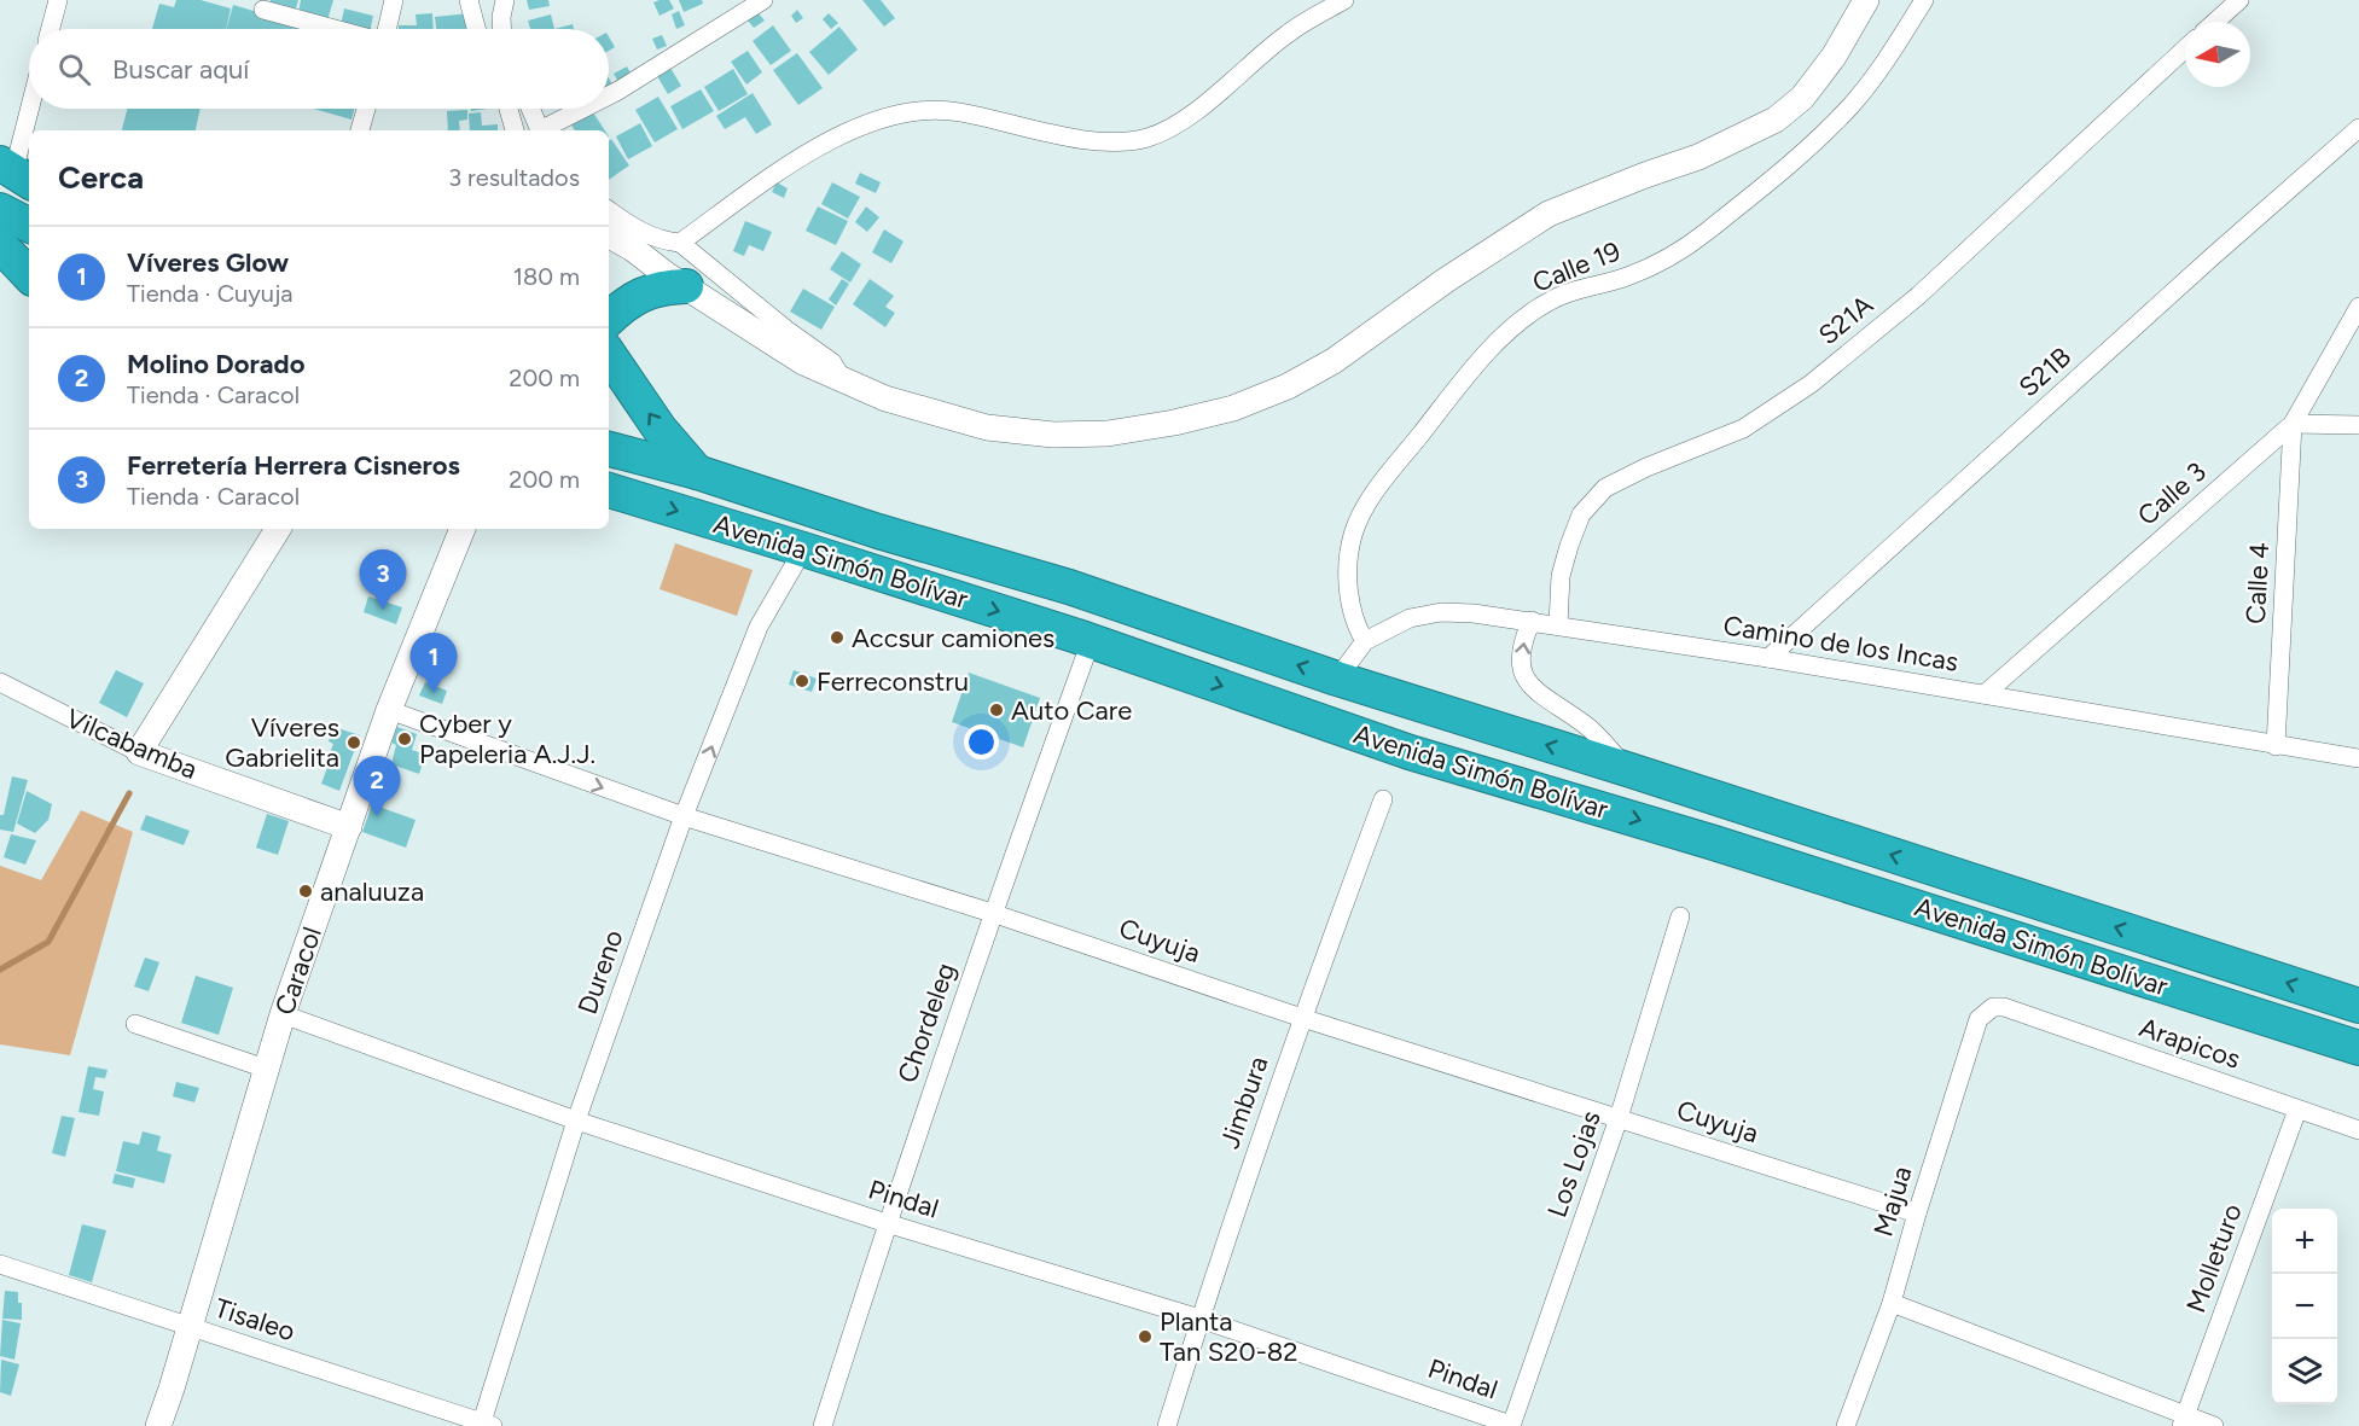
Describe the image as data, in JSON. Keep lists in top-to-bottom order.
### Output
{
  "streets": {
    "highway": ["Avenida Simón Bolívar"],
    "street": [
      "Calle 19",
      "S21A",
      "S21B",
      "Calle 3",
      "Calle 4",
      "Camino de los Incas",
      "Vilcabamba",
      "Cuyuja",
      "Caracol",
      "Dureno",
      "Chordeleg",
      "Arapicos",
      "Jimbura",
      "Los Lojas",
      "Pindal",
      "Majua",
      "Molleturo",
      "Tisaleo"
    ]
  },
  "crossings": [
    ["Calle 19", "Camino de los Incas"],
    ["S21A", "Camino de los Incas"],
    ["S21B", "Camino de los Incas"],
    ["Calle 3", "Calle 4"],
    ["Calle 3", "Camino de los Incas"],
    ["Avenida Simón Bolívar", "Camino de los Incas"],
    ["Avenida Simón Bolívar", "Dureno"],
    ["Avenida Simón Bolívar", "Chordeleg"],
    ["Calle 4", "Camino de los Incas"],
    ["Vilcabamba", "Caracol"],
    ["Cuyuja", "Caracol"],
    ["Cuyuja", "Dureno"],
    ["Cuyuja", "Chordeleg"],
    ["Cuyuja", "Jimbura"],
    ["Cuyuja", "Los Lojas"],
    ["Cuyuja", "Majua"],
    ["Caracol", "Pindal"],
    ["Caracol", "Tisaleo"],
    ["Dureno", "Pindal"],
    ["Dureno", "Tisaleo"],
    ["Chordeleg", "Pindal"],
    ["Arapicos", "Majua"],
    ["Arapicos", "Molleturo"],
    ["Jimbura", "Pindal"],
    ["Los Lojas", "Pindal"]
  ],
  "places": [
    "Accsur camiones",
    "Ferreconstru",
    "Auto Care",
    "Cyber y Papeleria A.J.J.",
    "Víveres Gabrielita",
    "analuuza",
    "Planta Tan S20-82"
  ],
  "north": "left",
  "page": {
    "search": "Buscar aquí",
    "heading": ["Cerca", "3 resultados"],
    "list": [
      {
        "mark": "1",
        "name": "Víveres Glow",
        "note": "Tienda · Cuyuja",
        "value": "180 m"
      },
      {
        "mark": "2",
        "name": "Molino Dorado",
        "note": "Tienda · Caracol",
        "value": "200 m"
      },
      {
        "mark": "3",
        "name": "Ferretería Herrera Cisneros",
        "note": "Tienda · Caracol",
        "value": "200 m"
      }
    ],
    "pins": ["3", "1", "2"],
    "map_buttons": ["+", "−"]
  }
}
